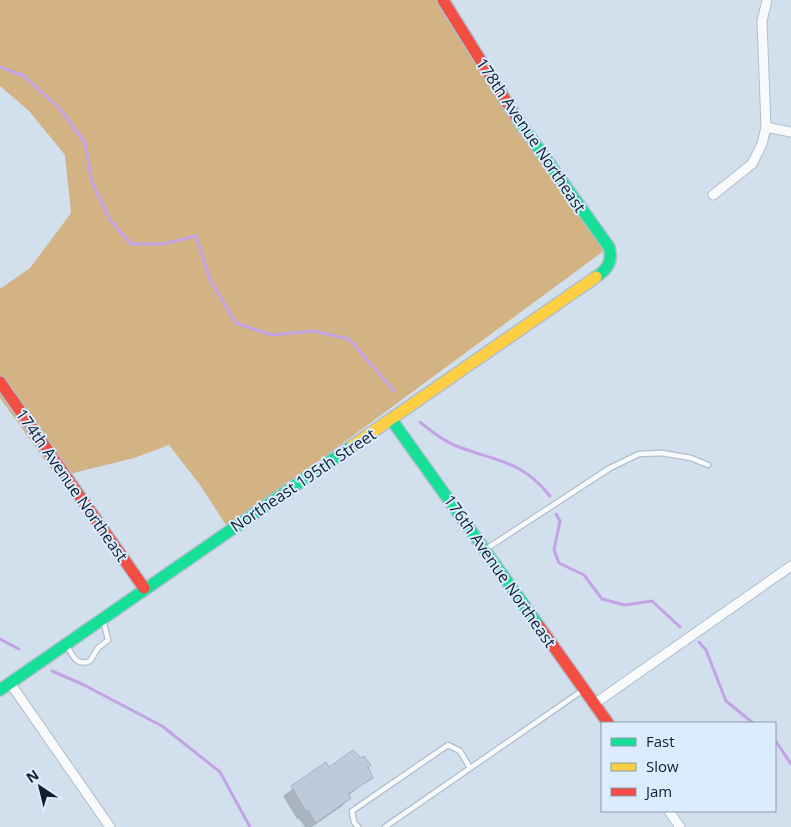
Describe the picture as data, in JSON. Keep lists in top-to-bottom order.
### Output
{
  "streets": {
    "street": [
      "178th Avenue Northeast",
      "Northeast 195th Street",
      "174th Avenue Northeast",
      "176th Avenue Northeast"
    ]
  },
  "crossings": [
    ["178th Avenue Northeast", "Northeast 195th Street"],
    ["Northeast 195th Street", "174th Avenue Northeast"],
    ["Northeast 195th Street", "176th Avenue Northeast"]
  ],
  "legend": ["Fast", "Slow", "Jam"],
  "north": "top left"
}
